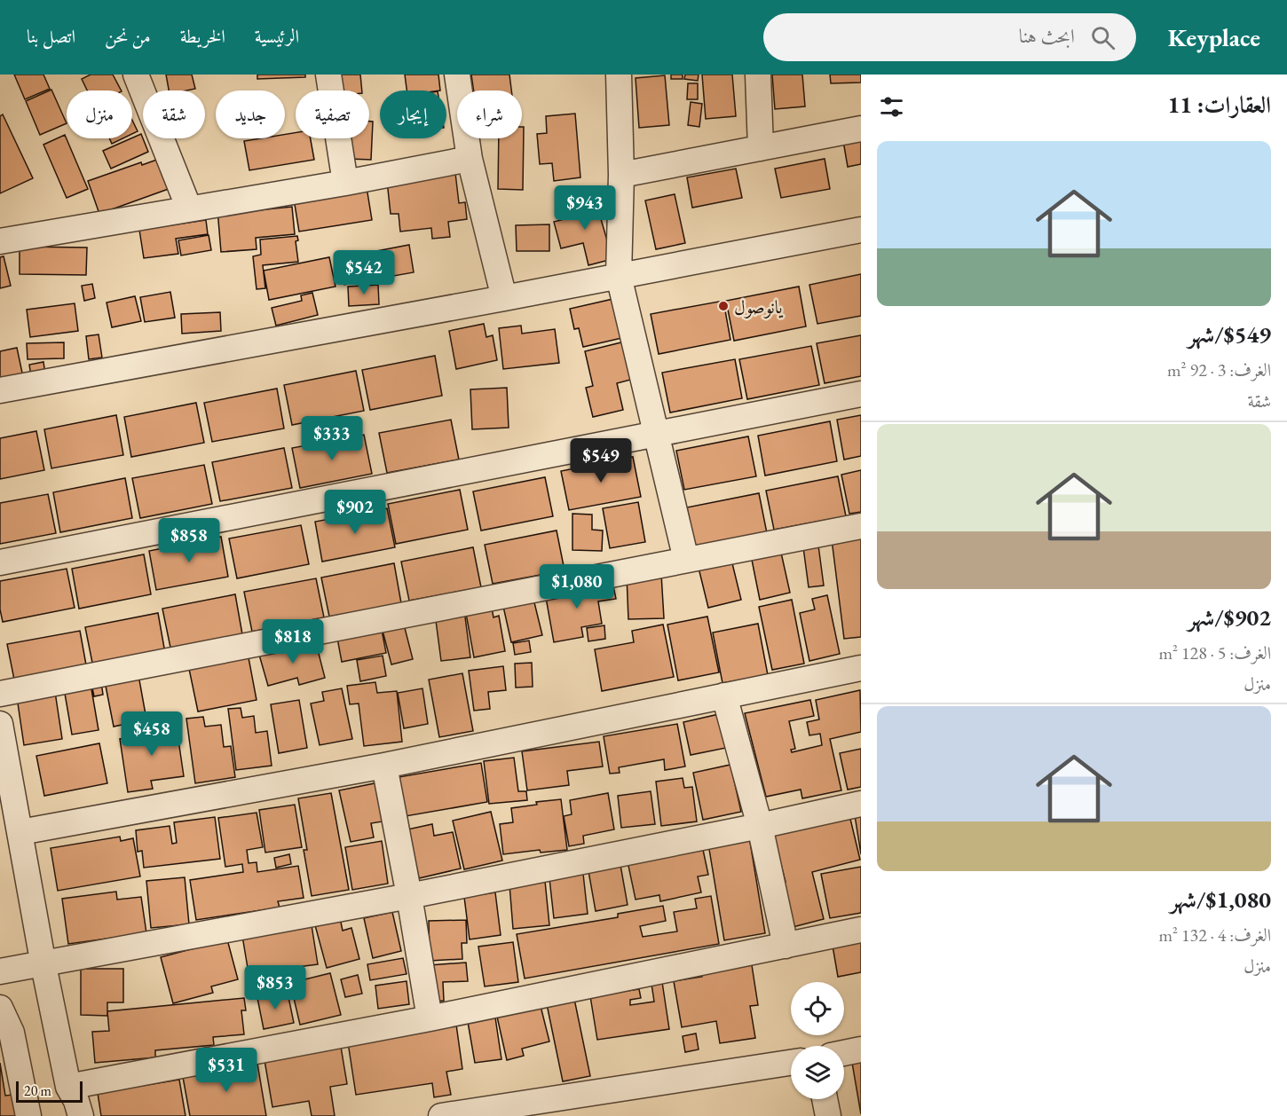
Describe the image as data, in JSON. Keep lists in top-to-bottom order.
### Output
{
  "places": ["يانوصول"],
  "scale_bar": "20 m",
  "page": {
    "header": "Keyplace",
    "search": "ابحث هنا",
    "nav": [
      "الرئيسية",
      "الخريطة",
      "من نحن",
      "اتصل بنا"
    ],
    "heading": "العقارات: 11",
    "chip": [
      "شراء",
      "إيجار",
      "تصفية",
      "جديد",
      "شقة",
      "منزل"
    ],
    "list": [
      {
        "name": "$549/شهر",
        "note": "الغرف: 3 · 92 m² · شقة"
      },
      {
        "name": "$902/شهر",
        "note": "الغرف: 5 · 128 m² · منزل"
      },
      {
        "name": "$1,080/شهر",
        "note": "الغرف: 4 · 132 m² · منزل"
      }
    ],
    "price": [
      "$943",
      "$542",
      "$333",
      "$549",
      "$902",
      "$858",
      "$1,080",
      "$818",
      "$458",
      "$853",
      "$531"
    ],
    "scale": "20 m"
  }
}
